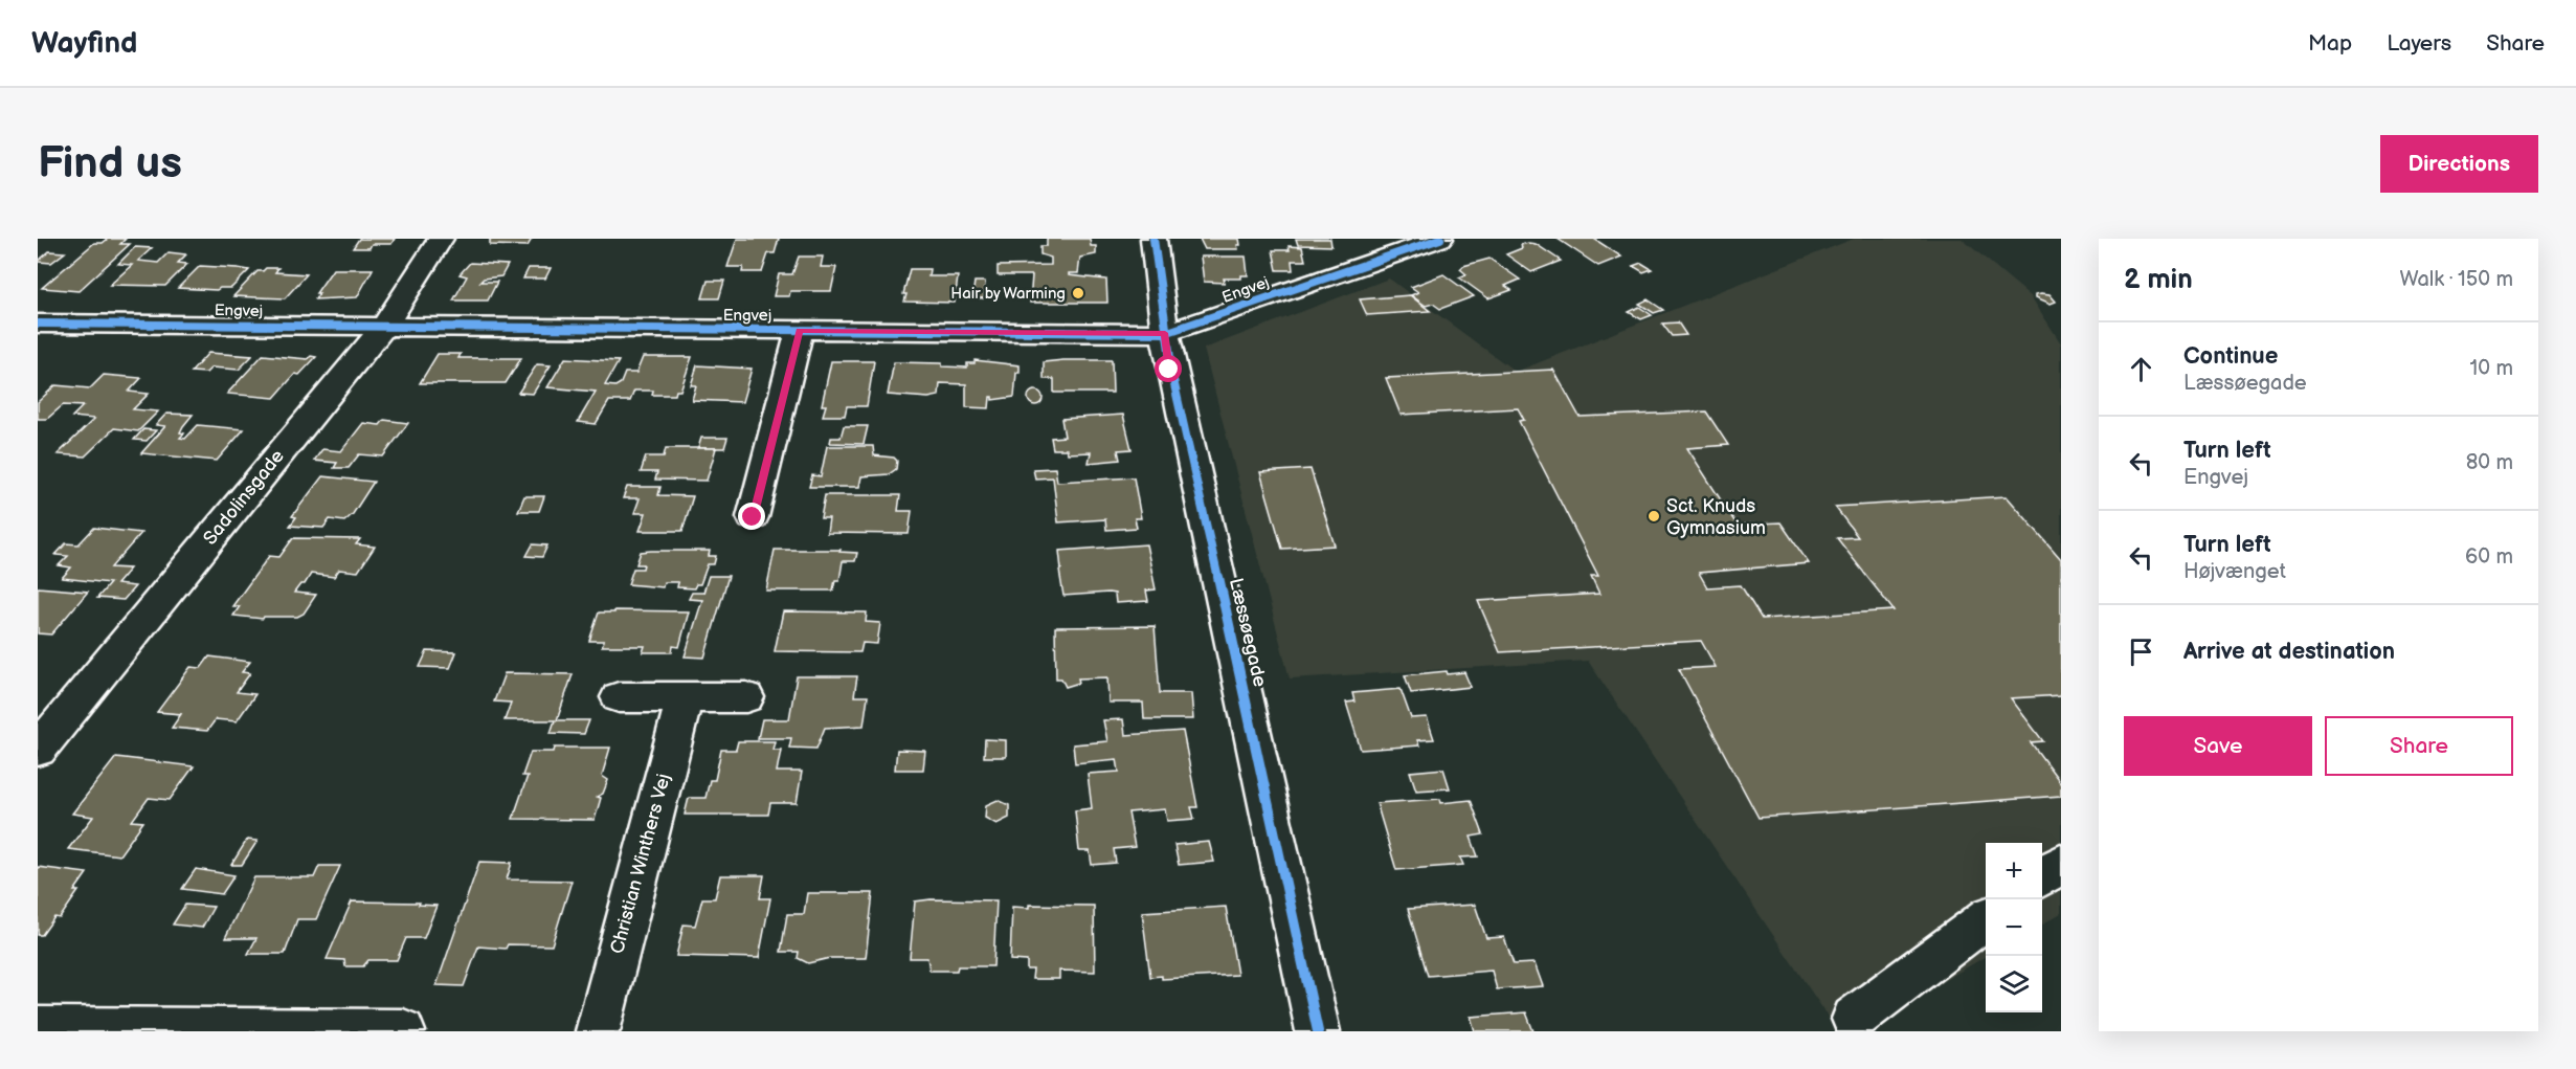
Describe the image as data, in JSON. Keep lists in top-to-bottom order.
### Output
{
  "streets": {
    "street": [
      "Engvej",
      "Sadolinsgade",
      "Læssøegade",
      "Christian Winthers Vej"
    ]
  },
  "crossings": [
    ["Engvej", "Sadolinsgade"],
    ["Engvej", "Læssøegade"]
  ],
  "places": ["Hair by Warming", "Sct. Knuds Gymnasium"],
  "page": {
    "header": "Wayfind",
    "nav": ["Map", "Layers", "Share"],
    "buttons": [
      "Directions",
      ["Save", "Share"]
    ],
    "title": "Find us",
    "heading": ["2 min", "Walk · 150 m"],
    "list": [
      ["Continue", "Læssøegade", "10 m"],
      ["Turn left", "Engvej", "80 m"],
      ["Turn left", "Højvænget", "60 m"],
      "Arrive at destination"
    ],
    "map_buttons": ["+", "−"]
  }
}
